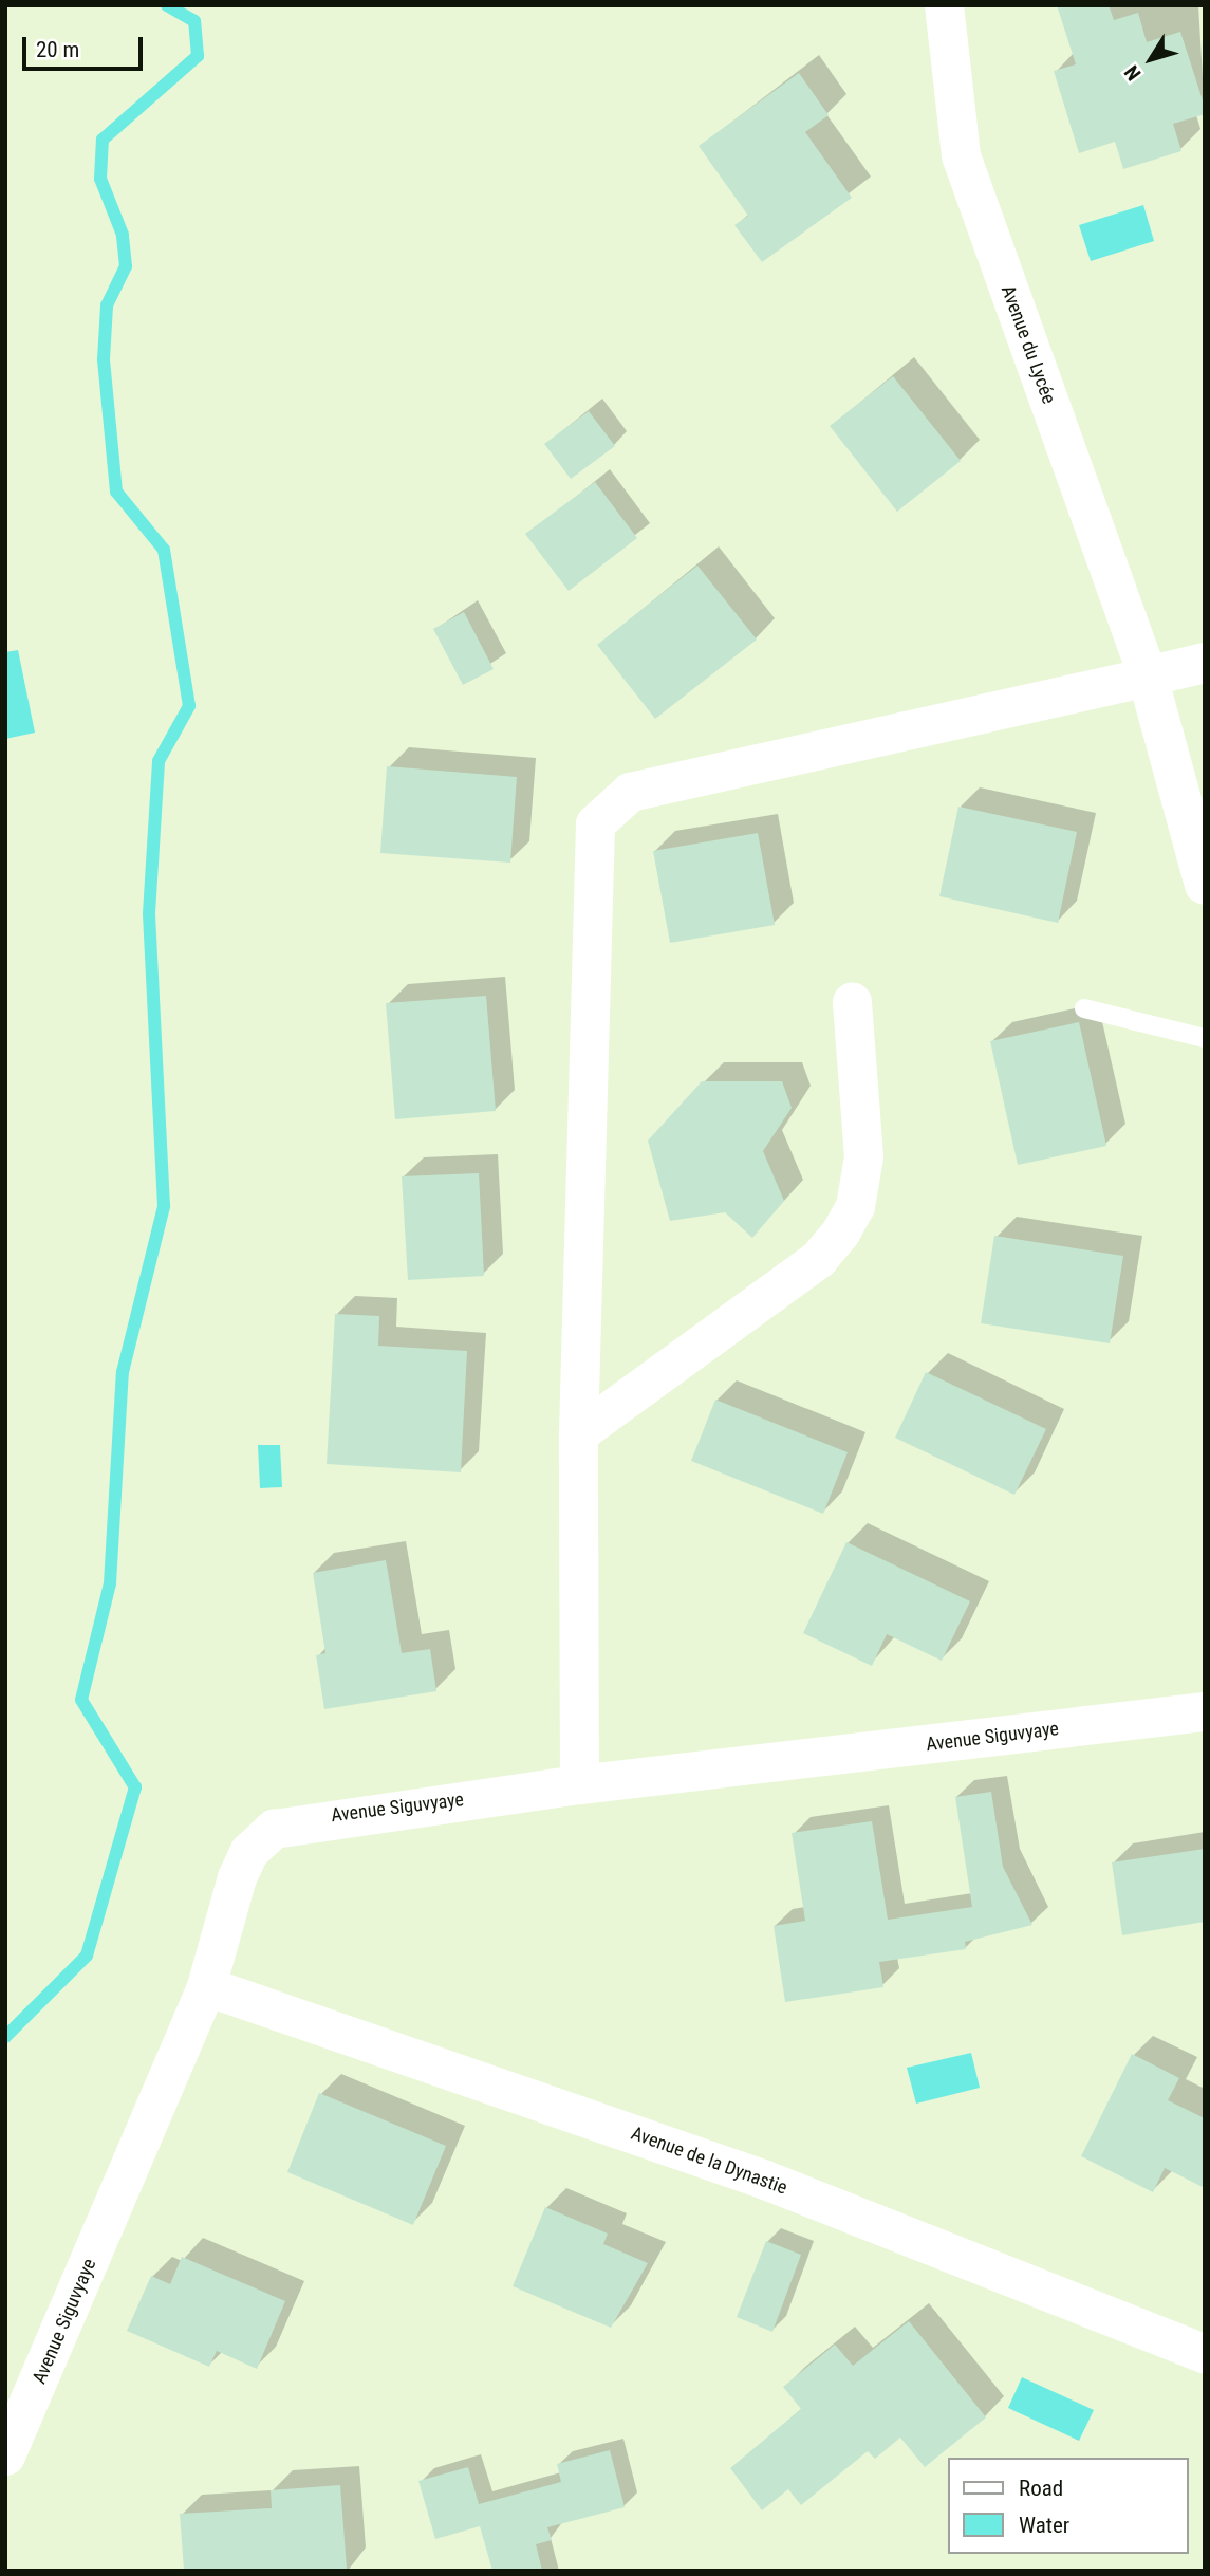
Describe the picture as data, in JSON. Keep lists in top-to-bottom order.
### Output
{
  "streets": {
    "street": ["Avenue du Lycée", "Avenue Siguvyaye", "Avenue de la Dynastie"]
  },
  "crossings": [
    ["Avenue Siguvyaye", "Avenue de la Dynastie"]
  ],
  "legend": ["Road", "Water"],
  "scale_bar": "20 m",
  "north": "bottom left"
}
